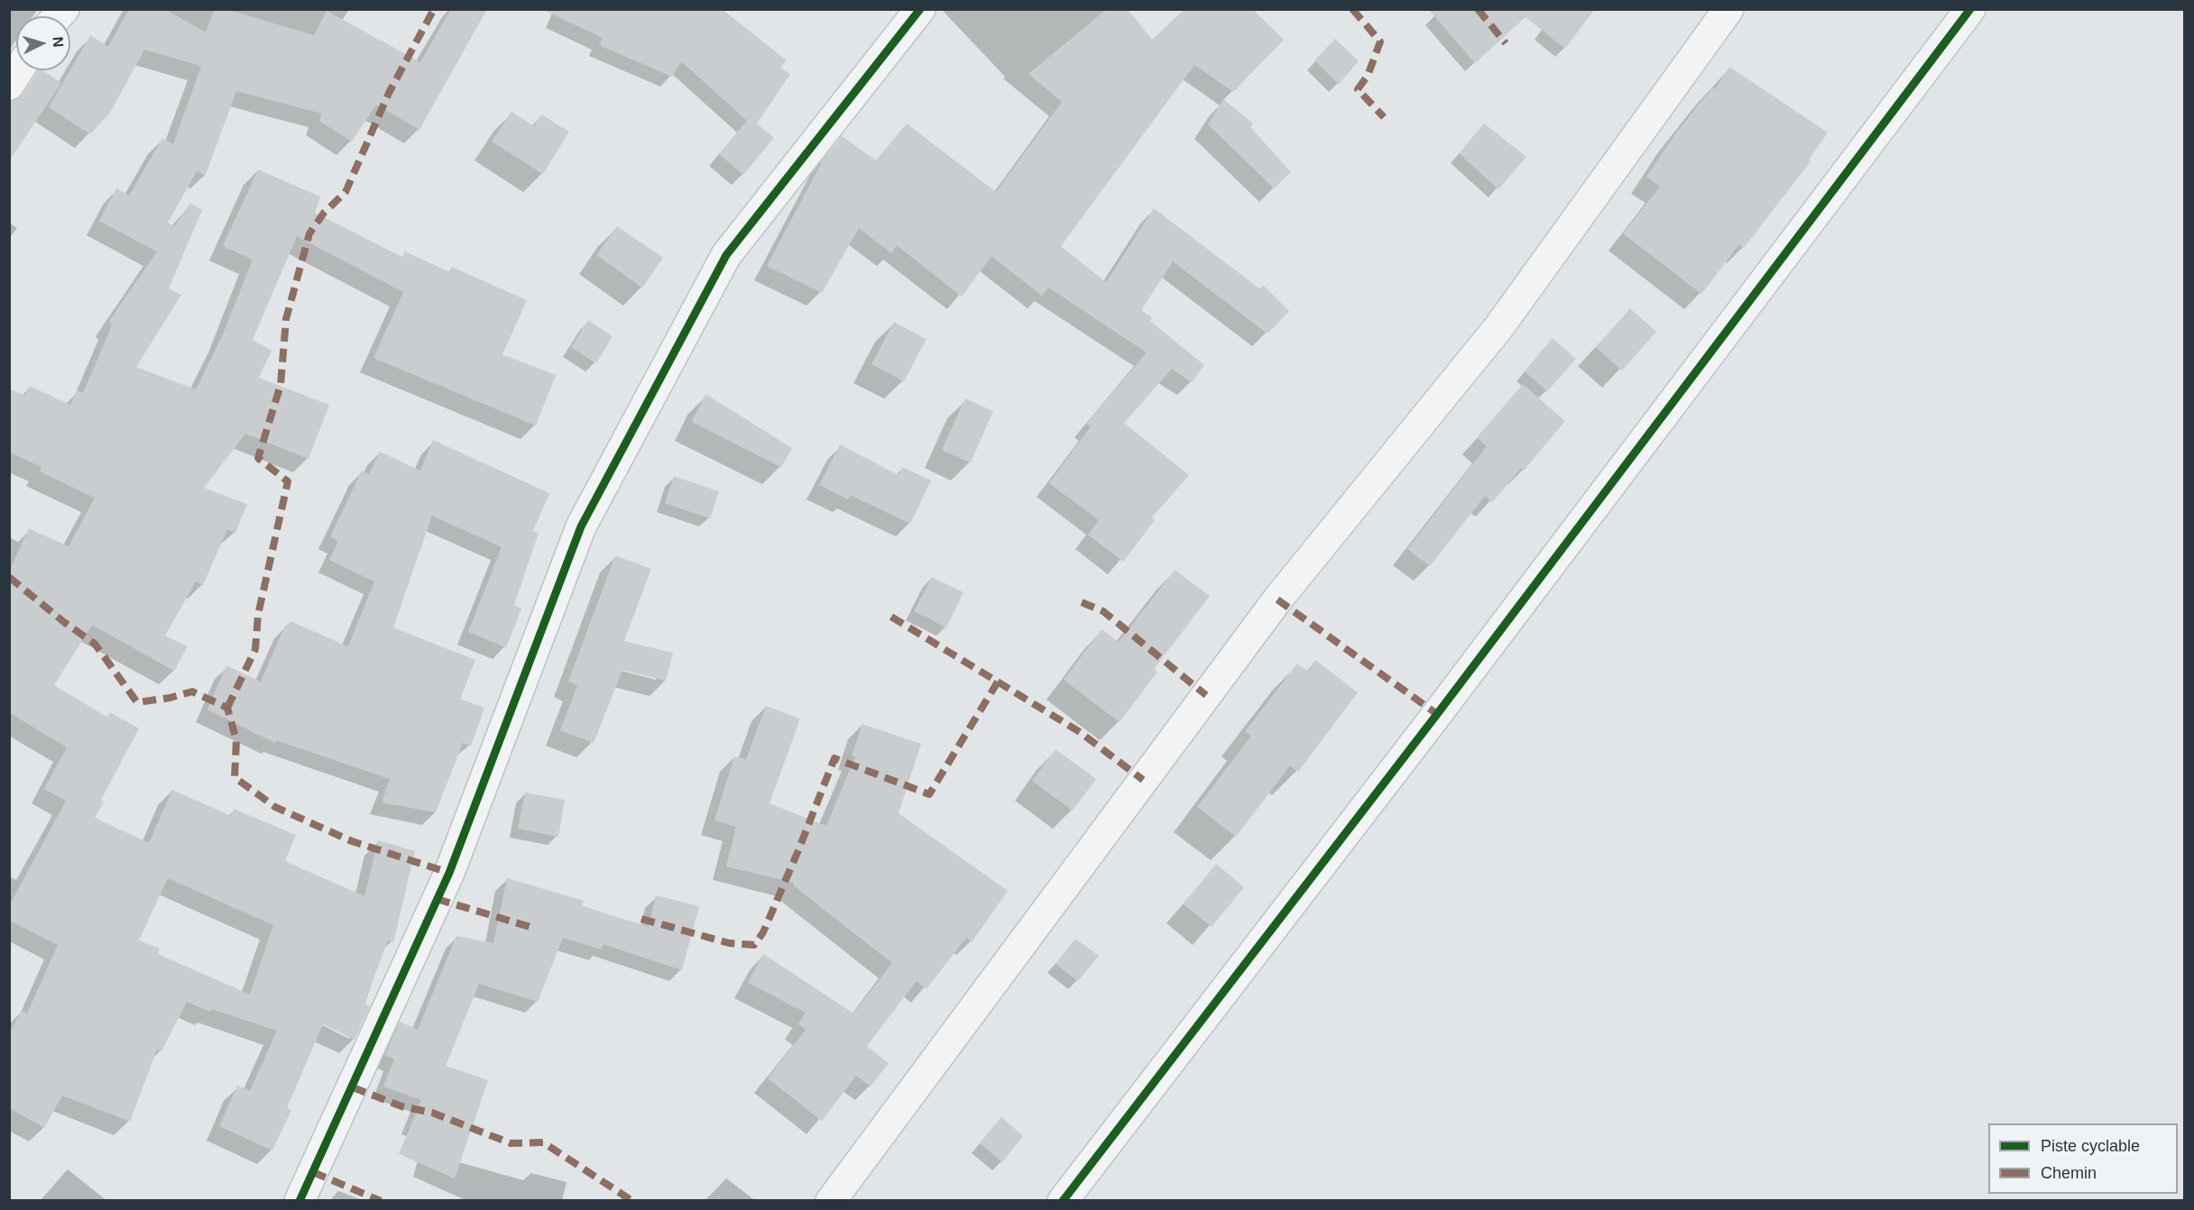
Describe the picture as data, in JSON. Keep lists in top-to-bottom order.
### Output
{
  "legend": ["Piste cyclable", "Chemin"],
  "north": "right"
}
